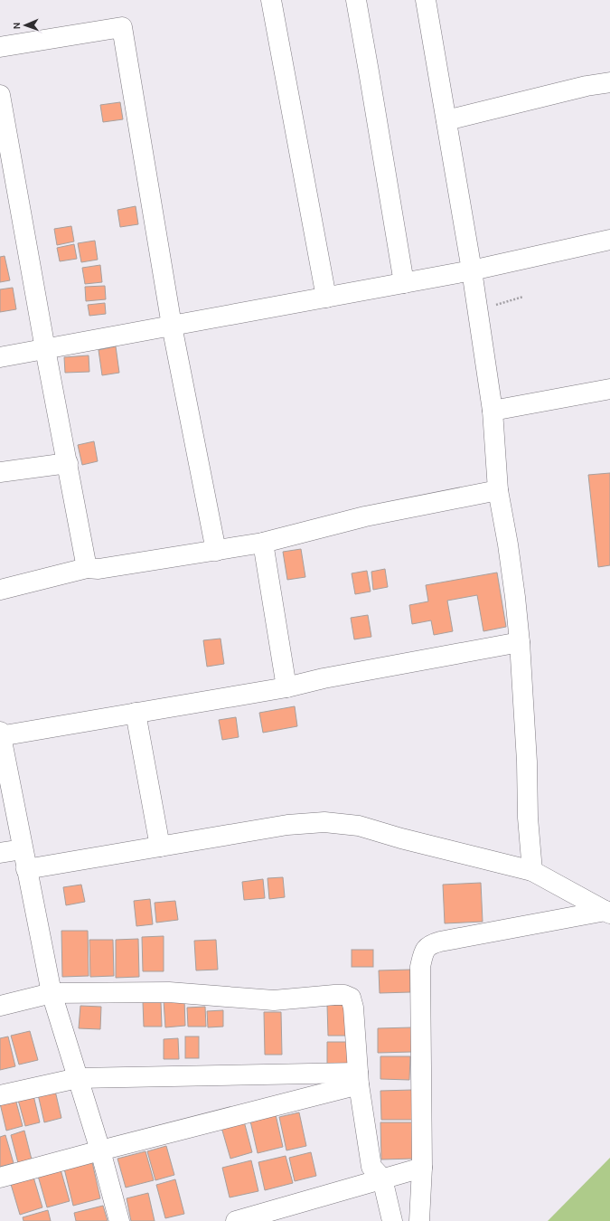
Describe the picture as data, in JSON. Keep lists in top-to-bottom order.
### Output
{
  "north": "left"
}
